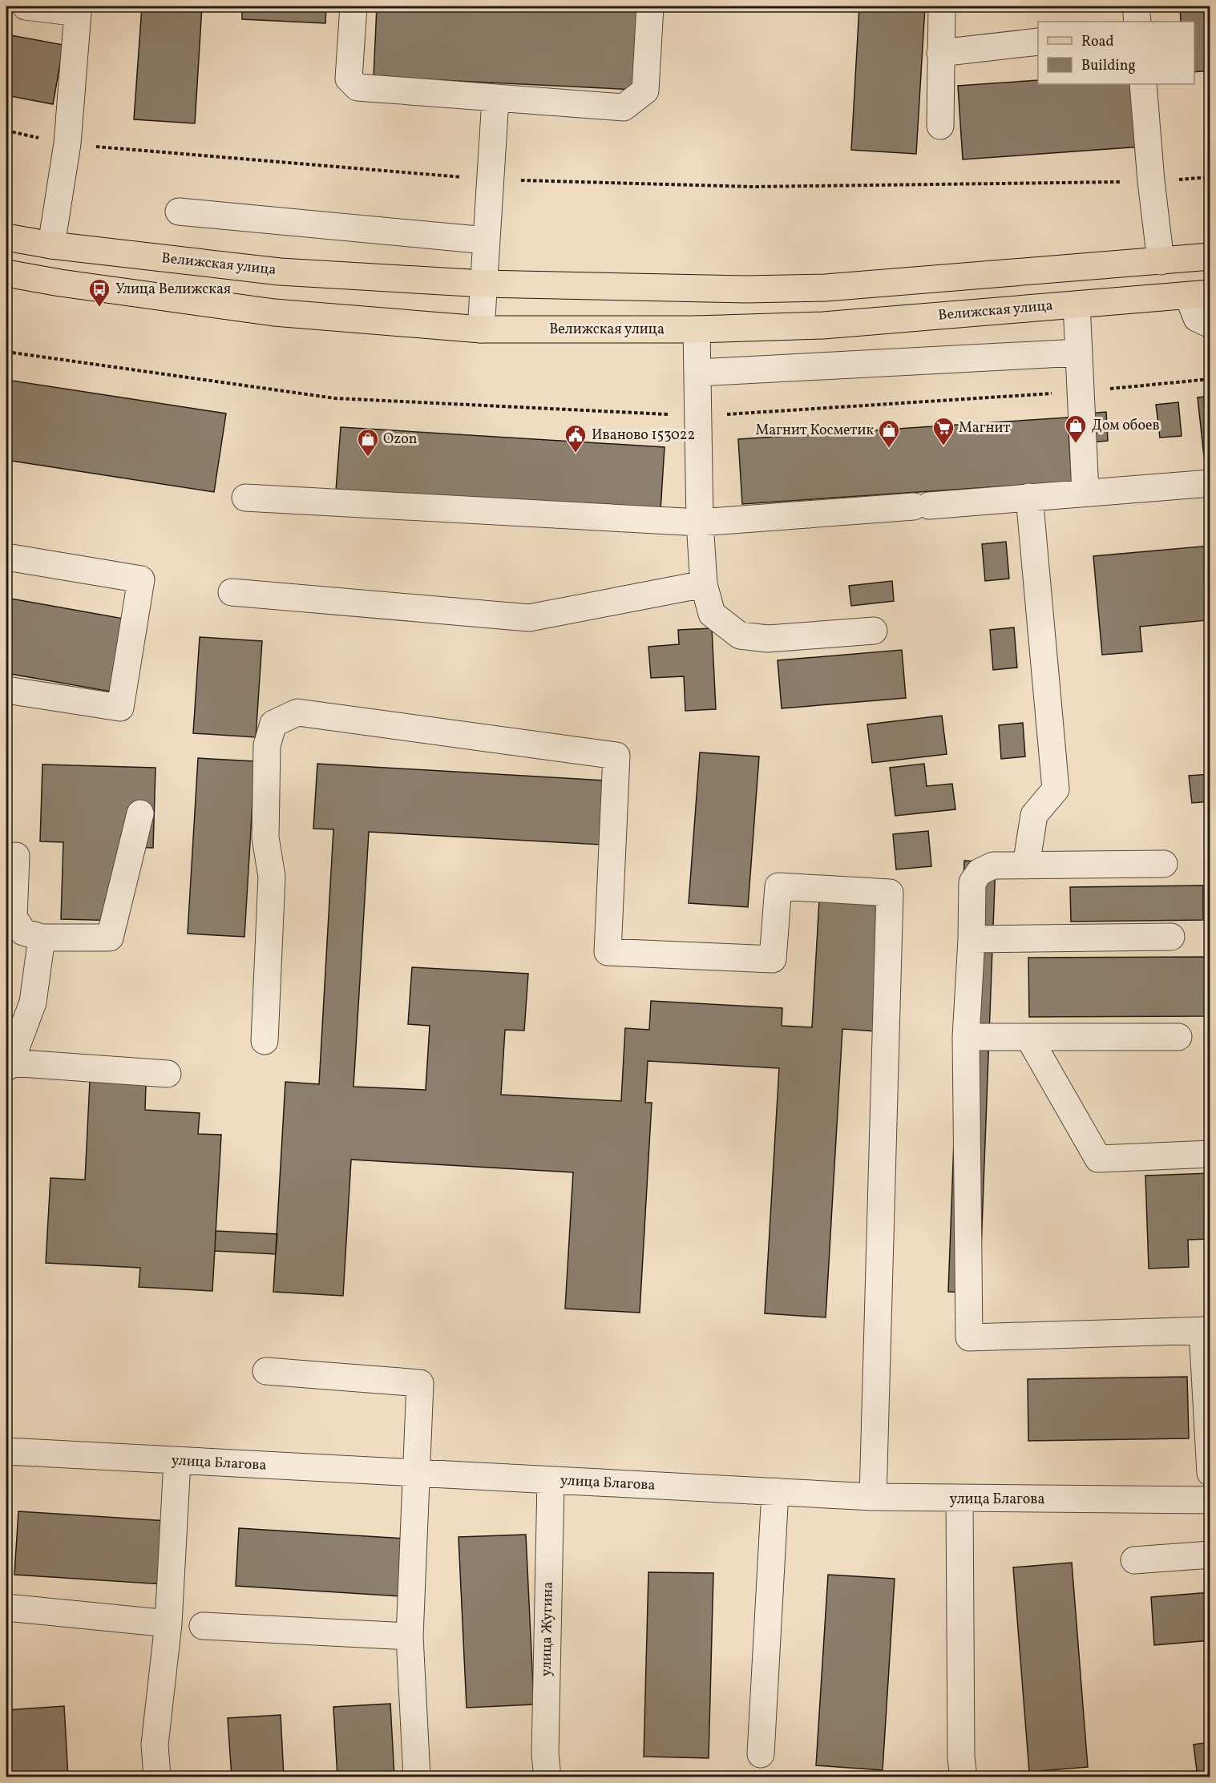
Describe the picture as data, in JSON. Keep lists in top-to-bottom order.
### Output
{
  "streets": {
    "main road": ["Велижская улица"],
    "street": ["улица Благова", "улица Жугина"]
  },
  "crossings": [
    ["улица Благова", "улица Жугина"]
  ],
  "places": {
    "bus stop": ["Улица Велижская"],
    "shop": ["Дом обоев", "Магнит Косметик", "Ozon"],
    "supermarket": ["Магнит"],
    "public building": ["Иваново 153022"]
  },
  "legend": ["Road", "Building"]
}
